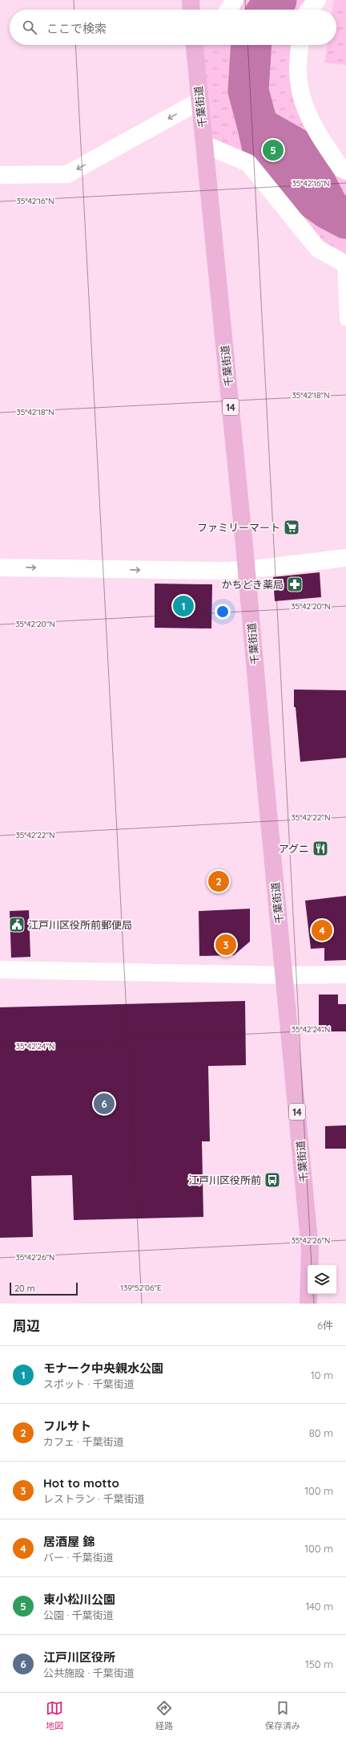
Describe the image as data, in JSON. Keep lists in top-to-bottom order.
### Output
{
  "streets": {
    "highway": ["千葉街道", "14"]
  },
  "places": {
    "supermarket": ["ファミリーマート"],
    "pharmacy": ["かちどき薬局"],
    "restaurant": ["アグニ"],
    "public building": ["江戸川区役所前郵便局"],
    "bus stop": ["江戸川区役所前"]
  },
  "scale_bar": "20 m",
  "page": {
    "search": "ここで検索",
    "pins": [
      "5",
      "1",
      "2",
      "4",
      "3",
      "6"
    ],
    "scale": "20 m",
    "heading": ["周辺", "6件"],
    "list": [
      {
        "mark": "1",
        "name": "モナーク中央親水公園",
        "note": "スポット · 千葉街道",
        "value": "10 m"
      },
      {
        "mark": "2",
        "name": "フルサト",
        "note": "カフェ · 千葉街道",
        "value": "80 m"
      },
      {
        "mark": "3",
        "name": "Hot to motto",
        "note": "レストラン · 千葉街道",
        "value": "100 m"
      },
      {
        "mark": "4",
        "name": "居酒屋 錦",
        "note": "バー · 千葉街道",
        "value": "100 m"
      },
      {
        "mark": "5",
        "name": "東小松川公園",
        "note": "公園 · 千葉街道",
        "value": "140 m"
      },
      {
        "mark": "6",
        "name": "江戸川区役所",
        "note": "公共施設 · 千葉街道",
        "value": "150 m"
      }
    ],
    "nav": ["地図", "経路", "保存済み"]
  },
  "coordinates": [
    "35°42'16\"N",
    "35°42'18\"N",
    "35°42'20\"N",
    "35°42'22\"N",
    "35°42'24\"N",
    "35°42'26\"N",
    "139°52'06\"E"
  ]
}
